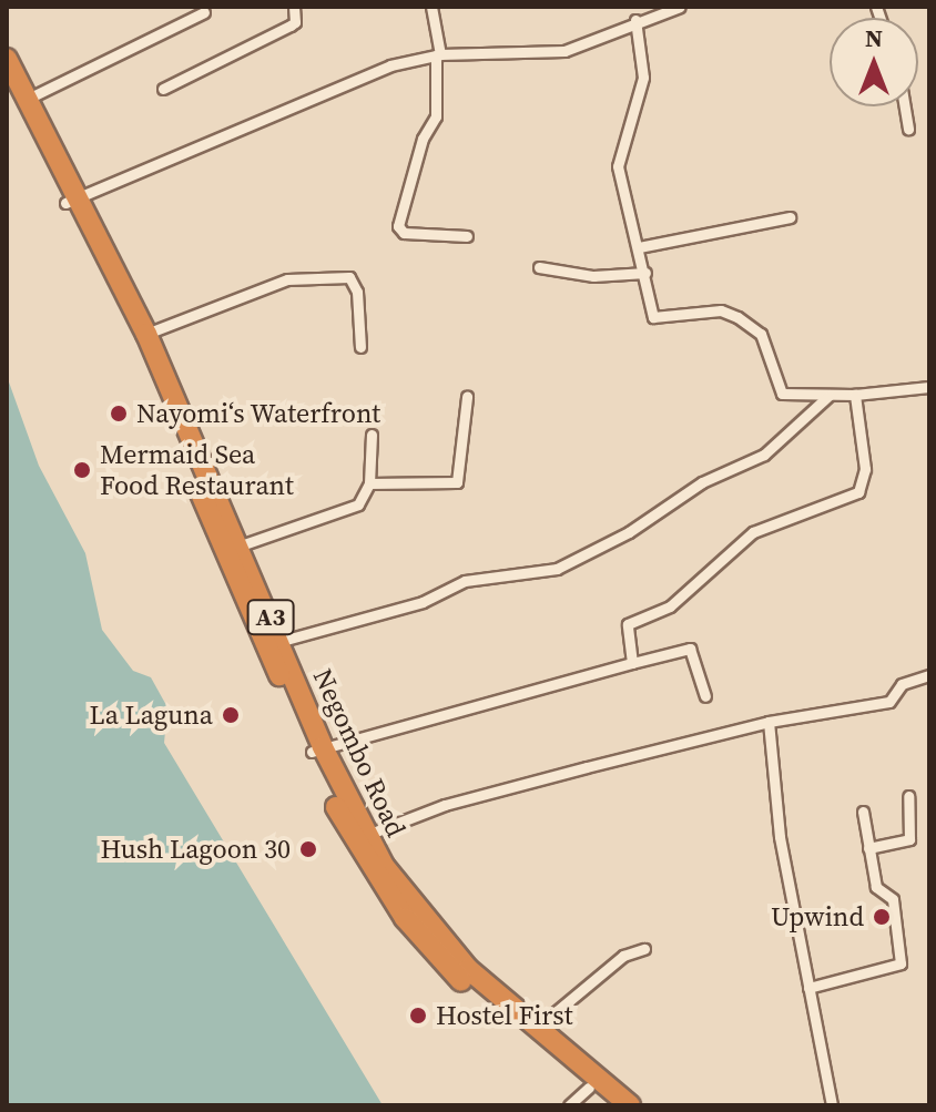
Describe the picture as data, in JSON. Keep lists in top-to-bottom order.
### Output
{
  "streets": {
    "highway": ["A3", "Negombo Road"]
  },
  "places": [
    "Nayomi‘s Waterfront",
    "Mermaid Sea Food Restaurant",
    "La Laguna",
    "Hush Lagoon 30",
    "Upwind",
    "Hostel First"
  ],
  "north": "top"
}
